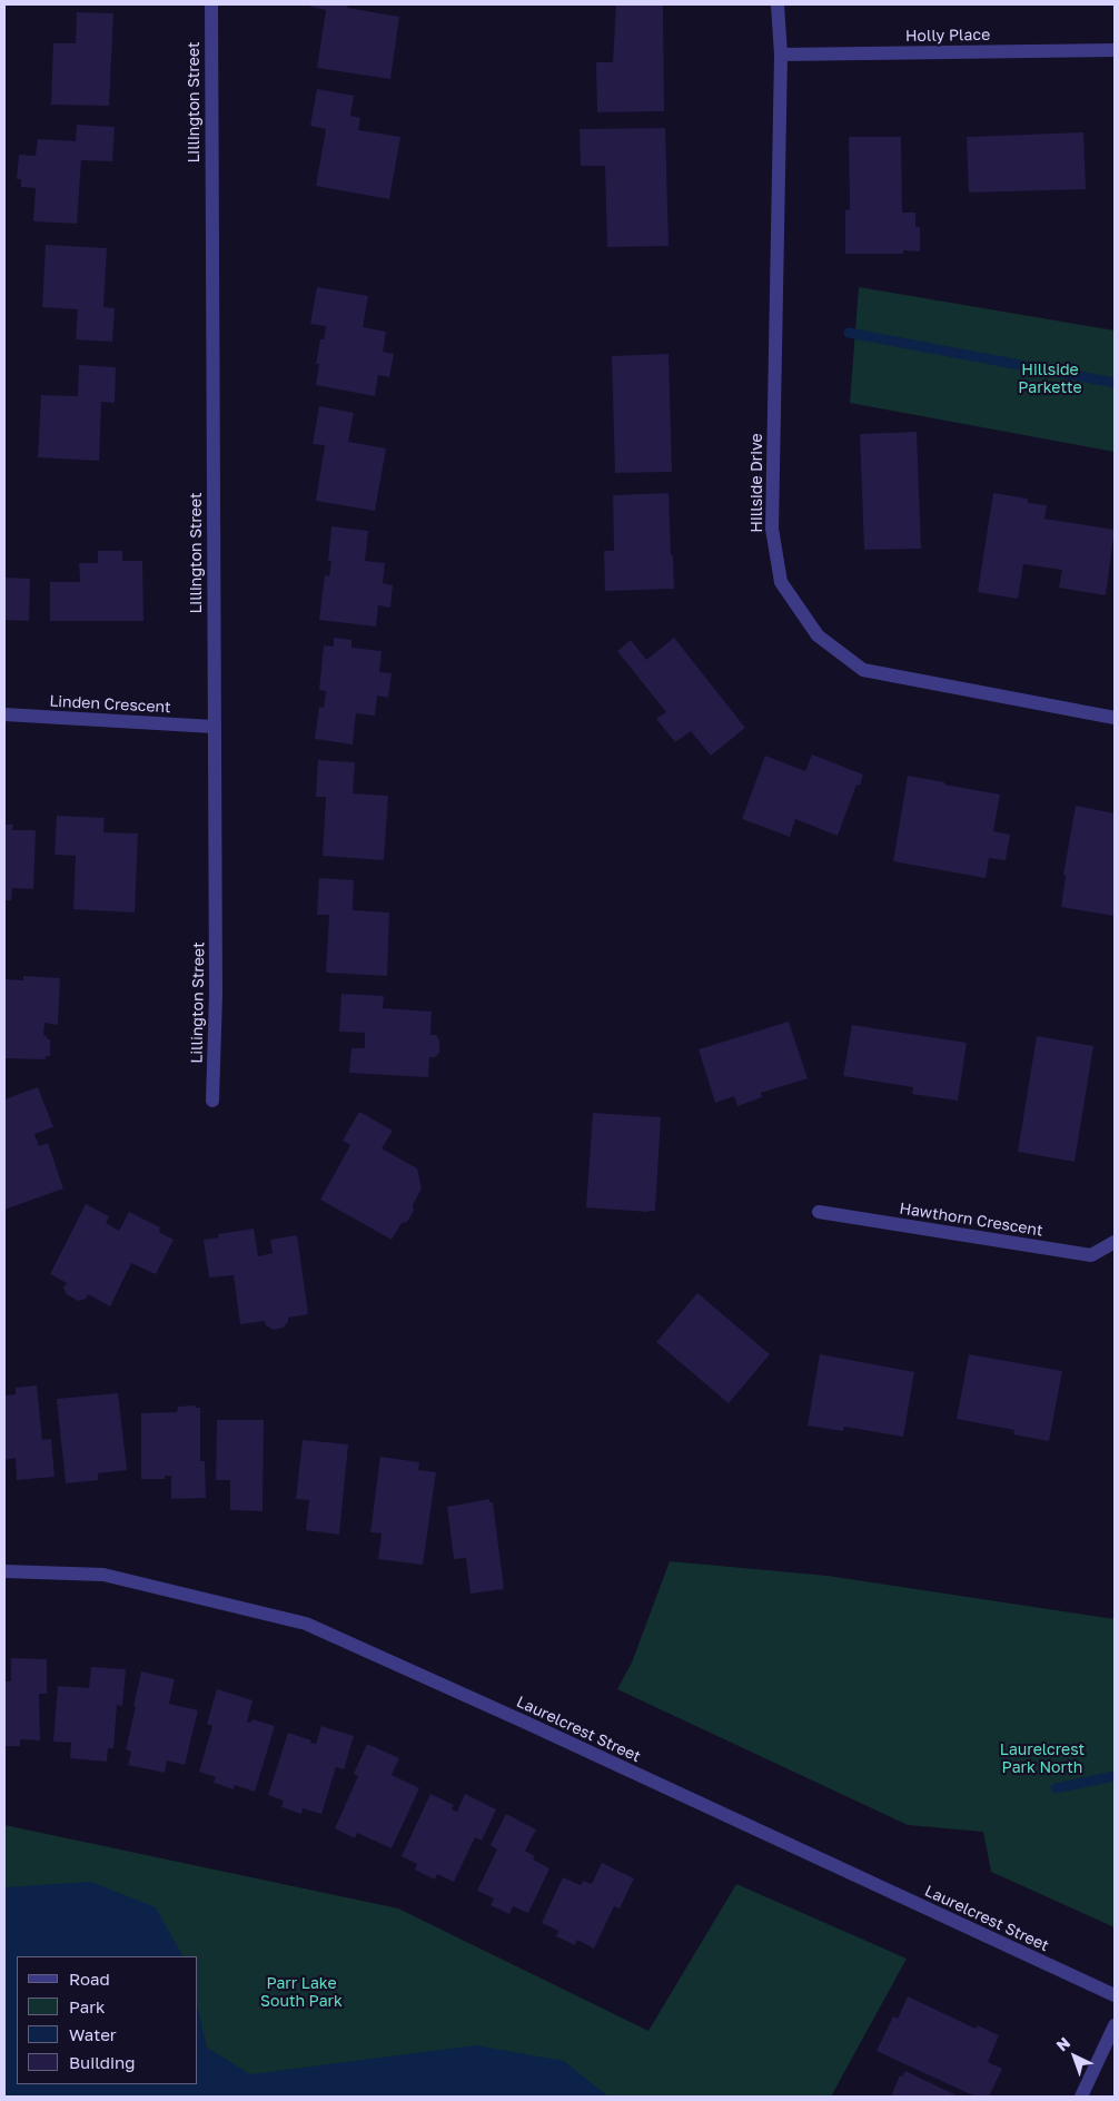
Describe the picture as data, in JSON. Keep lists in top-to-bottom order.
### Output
{
  "streets": {
    "street": [
      "Holly Place",
      "Lillington Street",
      "Hillside Drive",
      "Linden Crescent",
      "Hawthorn Crescent",
      "Laurelcrest Street"
    ]
  },
  "crossings": [
    ["Holly Place", "Hillside Drive"],
    ["Lillington Street", "Linden Crescent"]
  ],
  "parks": ["Hillside Parkette", "Laurelcrest Park North", "Parr Lake South Park"],
  "legend": [
    "Road",
    "Park",
    "Water",
    "Building"
  ],
  "north": "top left"
}
